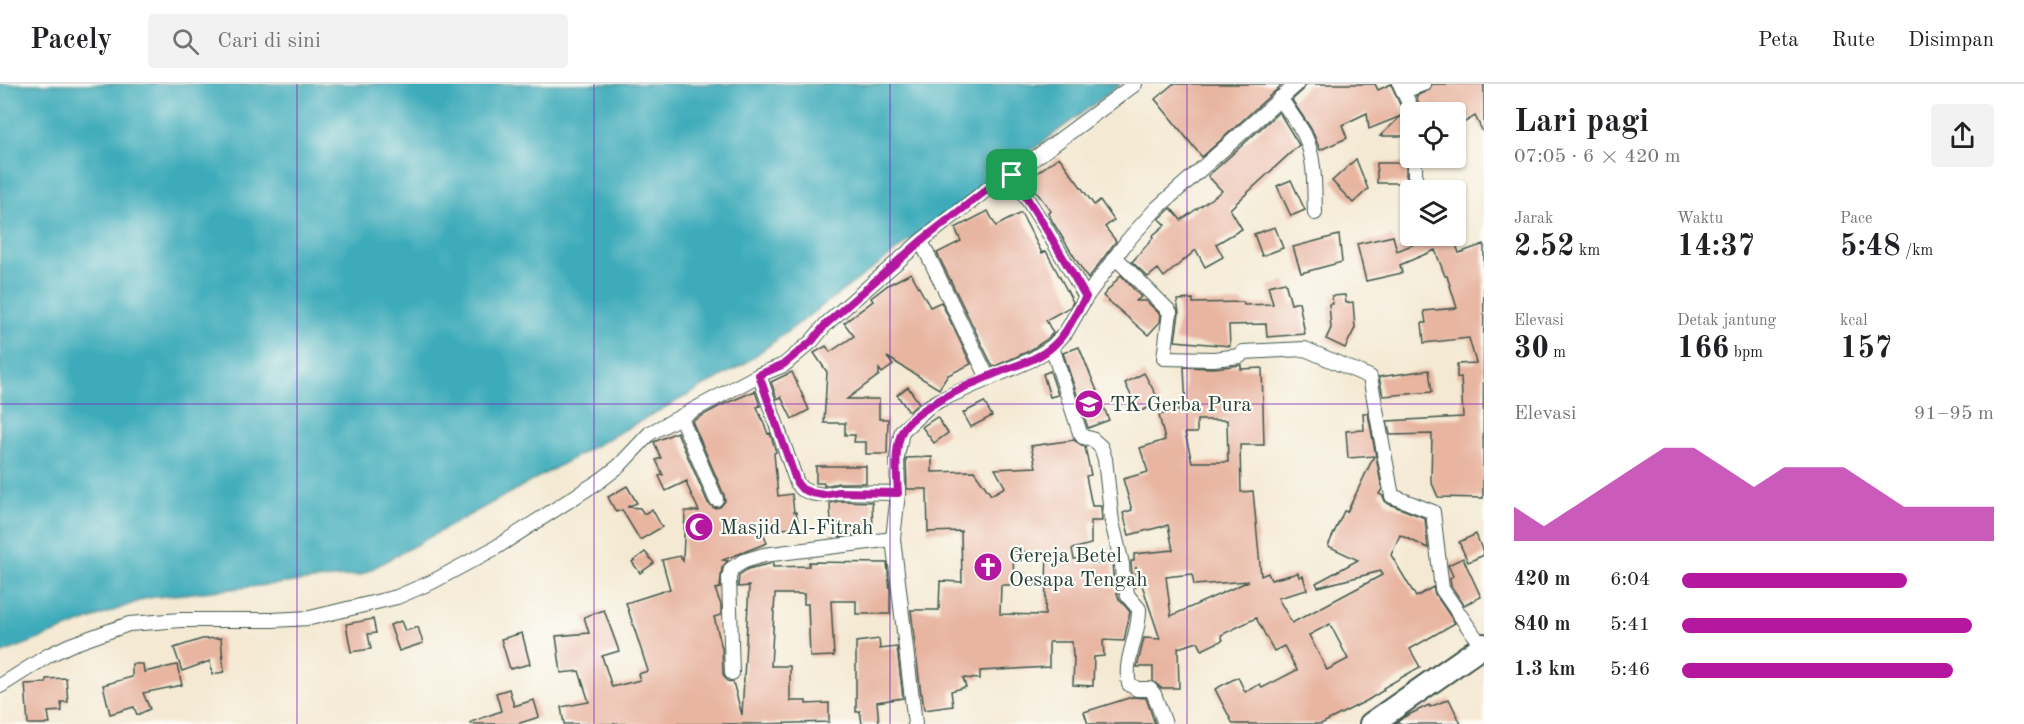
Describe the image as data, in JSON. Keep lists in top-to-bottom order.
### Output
{
  "places": {
    "school or university": ["TK Gerba Pura"],
    "mosque": ["Masjid Al-Fitrah"],
    "church": ["Gereja Betel Oesapa Tengah"]
  },
  "page": {
    "header": "Pacely",
    "search": "Cari di sini",
    "nav": ["Peta", "Rute", "Disimpan"],
    "heading": ["Lari pagi", "07:05 · 6 × 420 m"],
    "stats": [
      ["Jarak", "2.52 km"],
      ["Waktu", "14:37"],
      ["Pace", "5:48 /km"],
      ["Elevasi", "30 m"],
      ["Detak jantung", "166 bpm"],
      ["kcal", "157"]
    ],
    "chart": ["Elevasi", "91–95 m"],
    "list": [
      {
        "name": "420 m",
        "note": "6:04"
      },
      {
        "name": "840 m",
        "note": "5:41"
      },
      {
        "name": "1.3 km",
        "note": "5:46"
      }
    ]
  }
}
